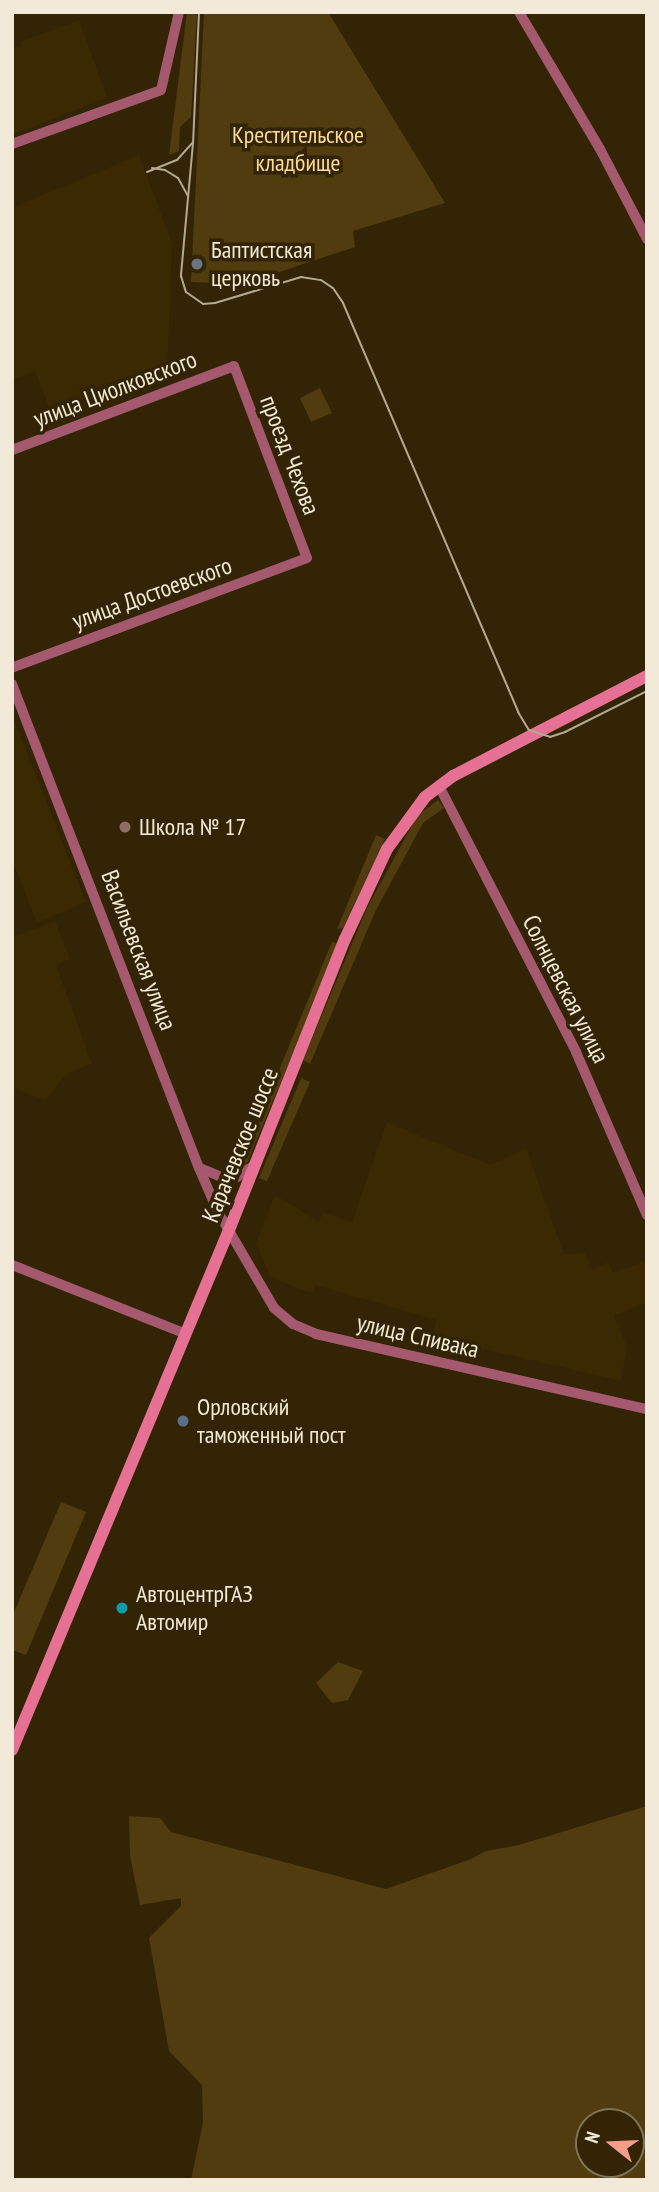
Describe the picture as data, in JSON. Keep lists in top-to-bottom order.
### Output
{
  "streets": {
    "highway": ["Карачевское шоссе"],
    "street": [
      "улица Циолковского",
      "проезд Чехова",
      "улица Достоевского",
      "Васильевская улица",
      "Солнцевская улица",
      "улица Спивака"
    ]
  },
  "crossings": [
    ["улица Циолковского", "проезд Чехова"],
    ["проезд Чехова", "улица Достоевского"],
    ["Васильевская улица", "Карачевское шоссе"],
    ["Васильевская улица", "улица Спивака"],
    ["Солнцевская улица", "Карачевское шоссе"],
    ["Карачевское шоссе", "улица Спивака"]
  ],
  "parks": ["Крестительское кладбище"],
  "places": [
    "Баптистская церковь",
    "Школа № 17",
    "Орловский таможенный пост",
    "АвтоцентрГАЗ Автомир"
  ],
  "north": "left"
}
